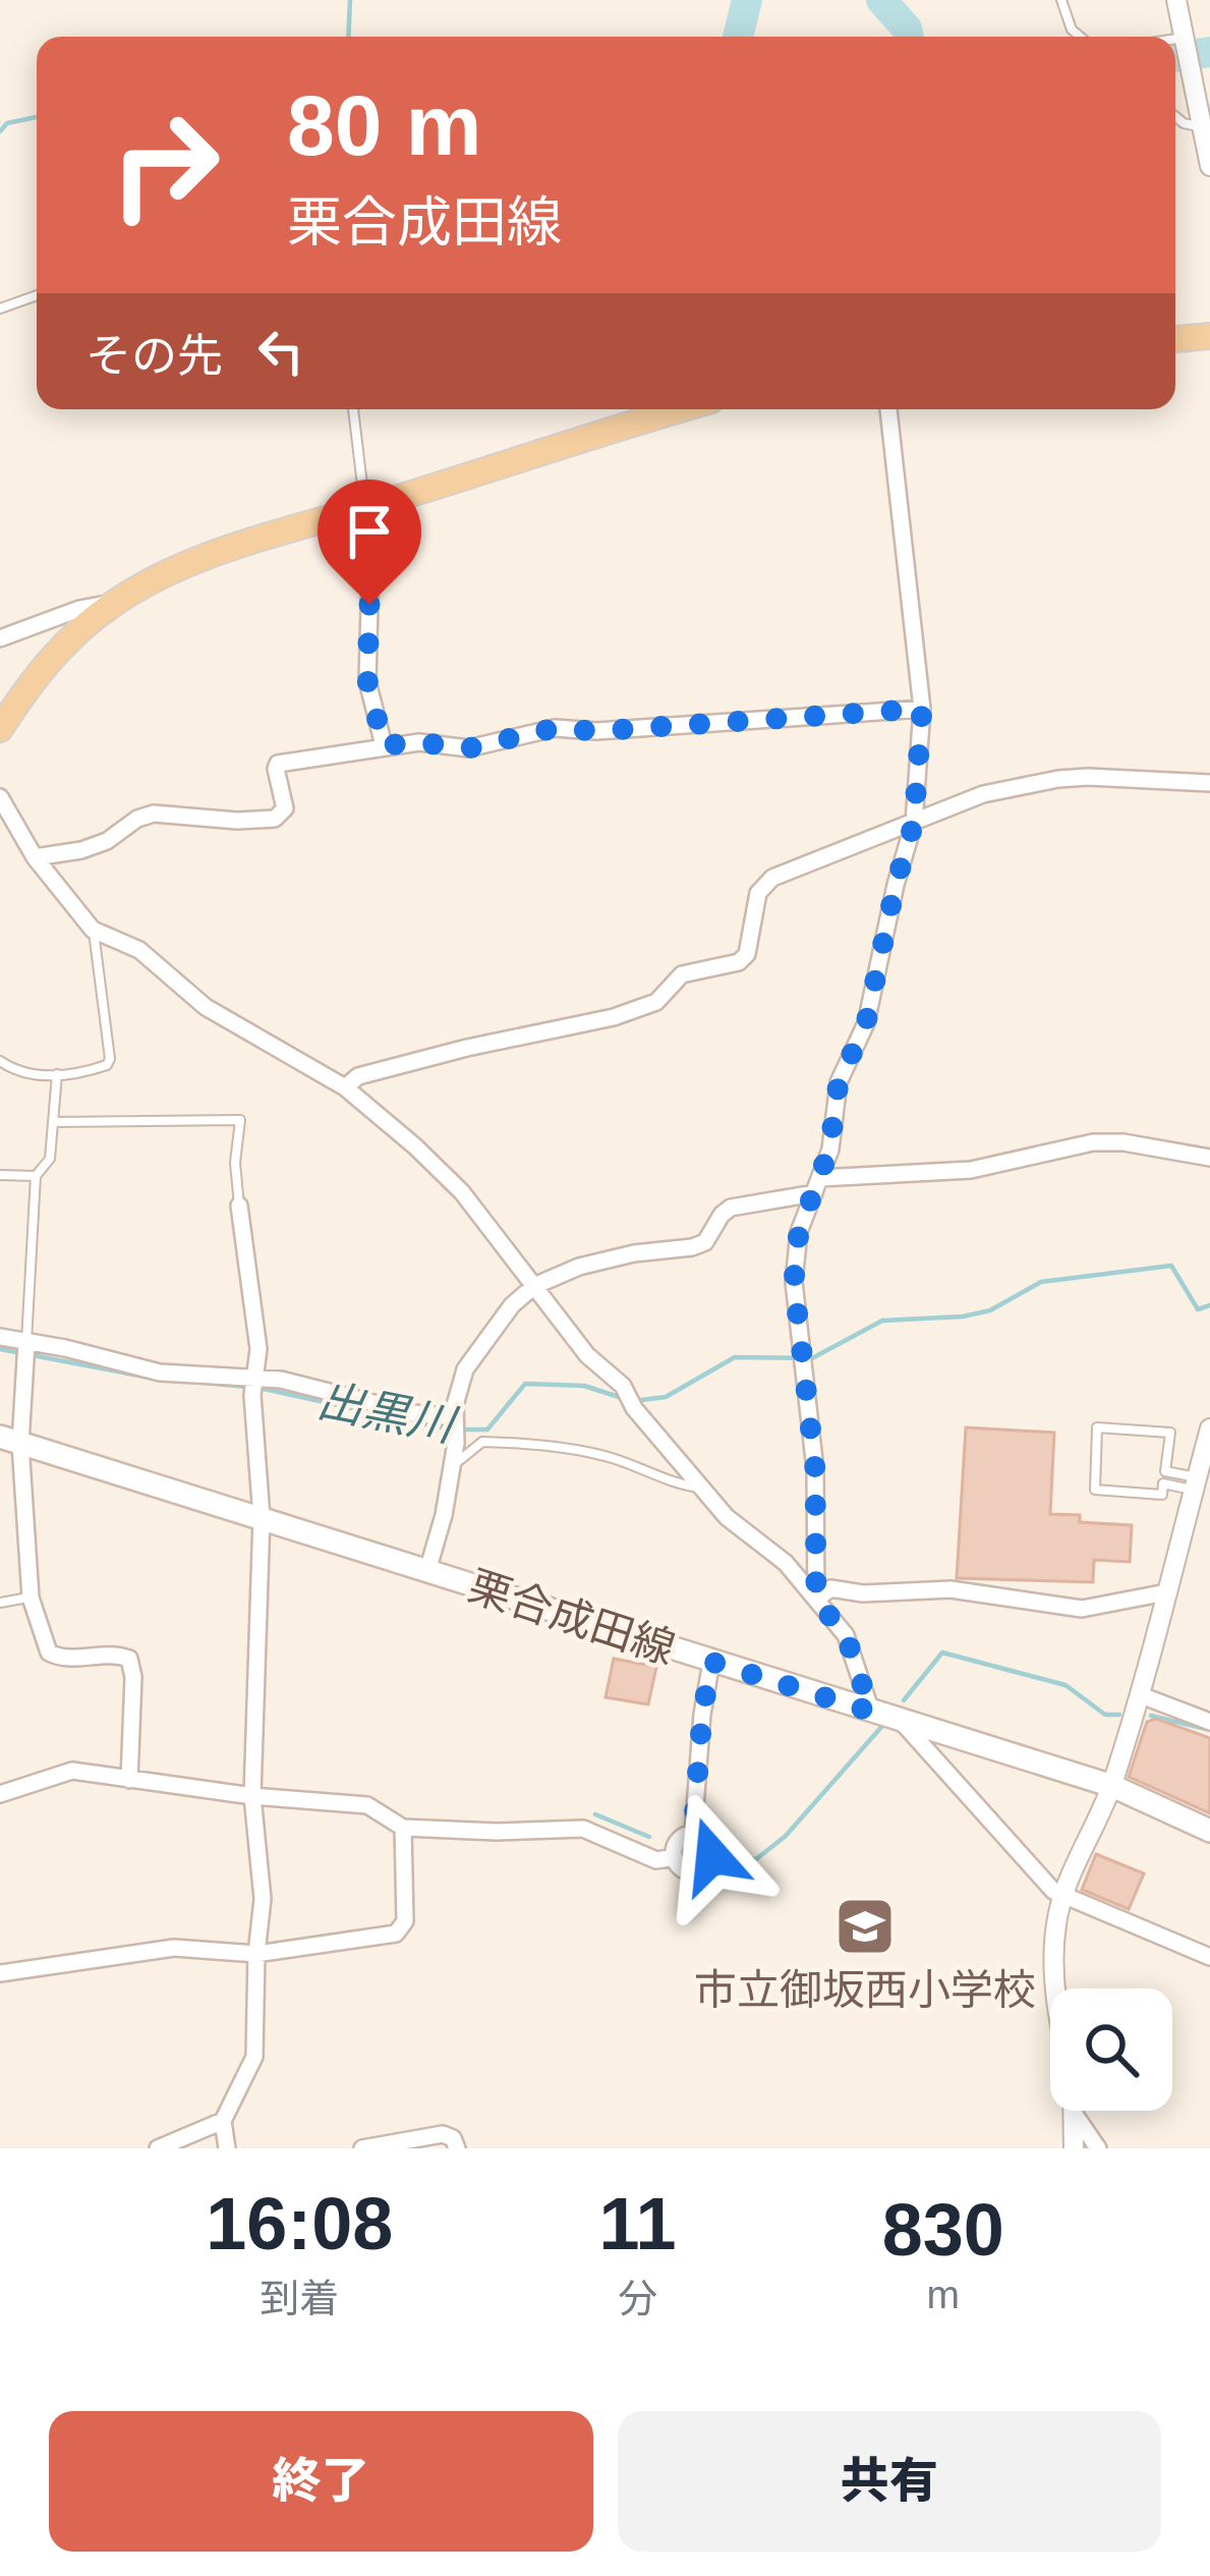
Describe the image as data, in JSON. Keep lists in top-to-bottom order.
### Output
{
  "streets": {
    "main road": ["栗合成田線"]
  },
  "water": ["出黒川"],
  "places": {
    "school or university": ["市立御坂西小学校"]
  },
  "page": {
    "turn": ["80 m", "栗合成田線"],
    "then": "その先",
    "eta": [
      "16:08",
      "到着",
      "11",
      "分",
      "830",
      "m"
    ],
    "buttons": ["終了", "共有"]
  }
}
